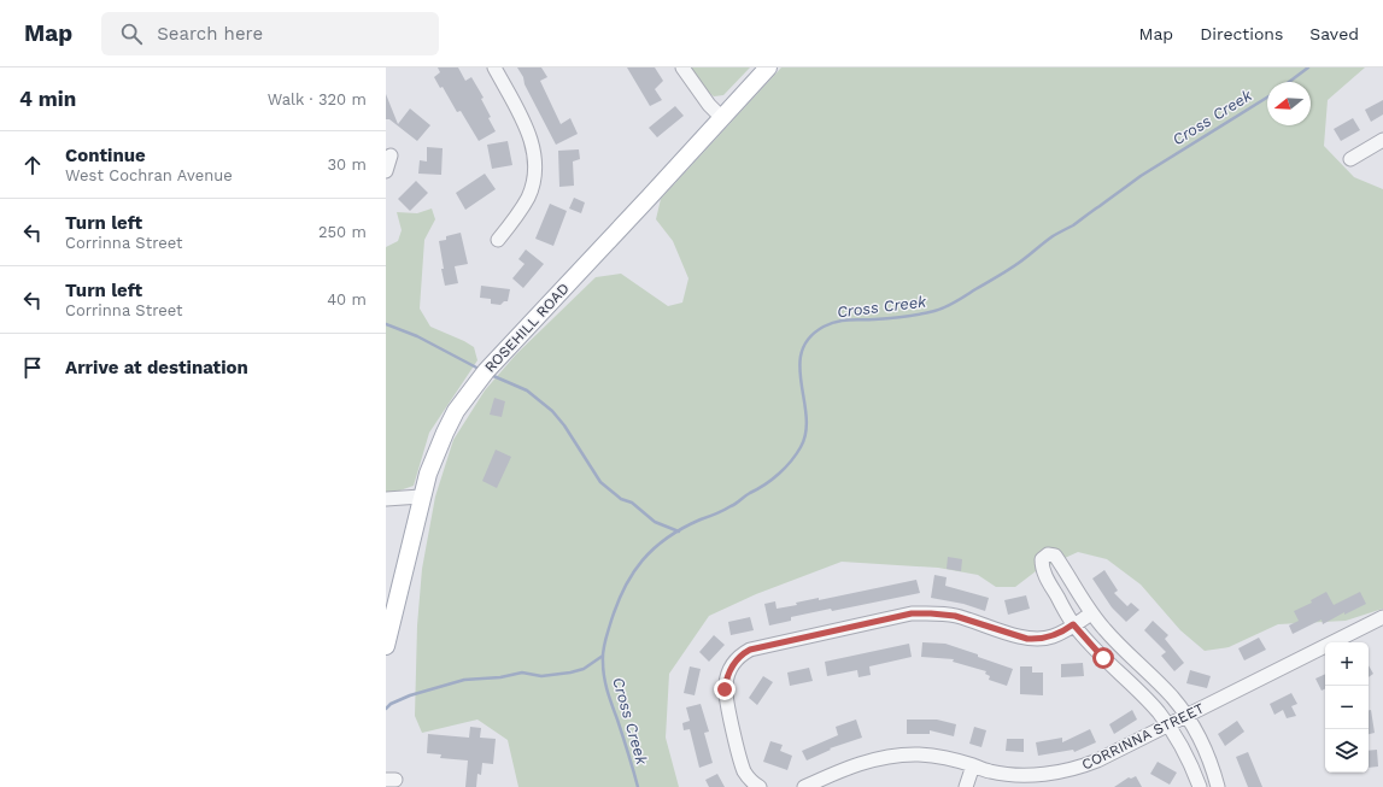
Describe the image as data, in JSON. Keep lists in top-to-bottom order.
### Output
{
  "streets": {
    "main road": ["ROSEHILL ROAD"],
    "street": ["CORRINNA STREET"]
  },
  "water": ["Cross Creek"],
  "north": "left",
  "page": {
    "header": "Map",
    "search": "Search here",
    "nav": ["Map", "Directions", "Saved"],
    "heading": ["4 min", "Walk · 320 m"],
    "list": [
      ["Continue", "West Cochran Avenue", "30 m"],
      ["Turn left", "Corrinna Street", "250 m"],
      ["Turn left", "Corrinna Street", "40 m"],
      "Arrive at destination"
    ],
    "map_buttons": ["+", "−"]
  }
}
